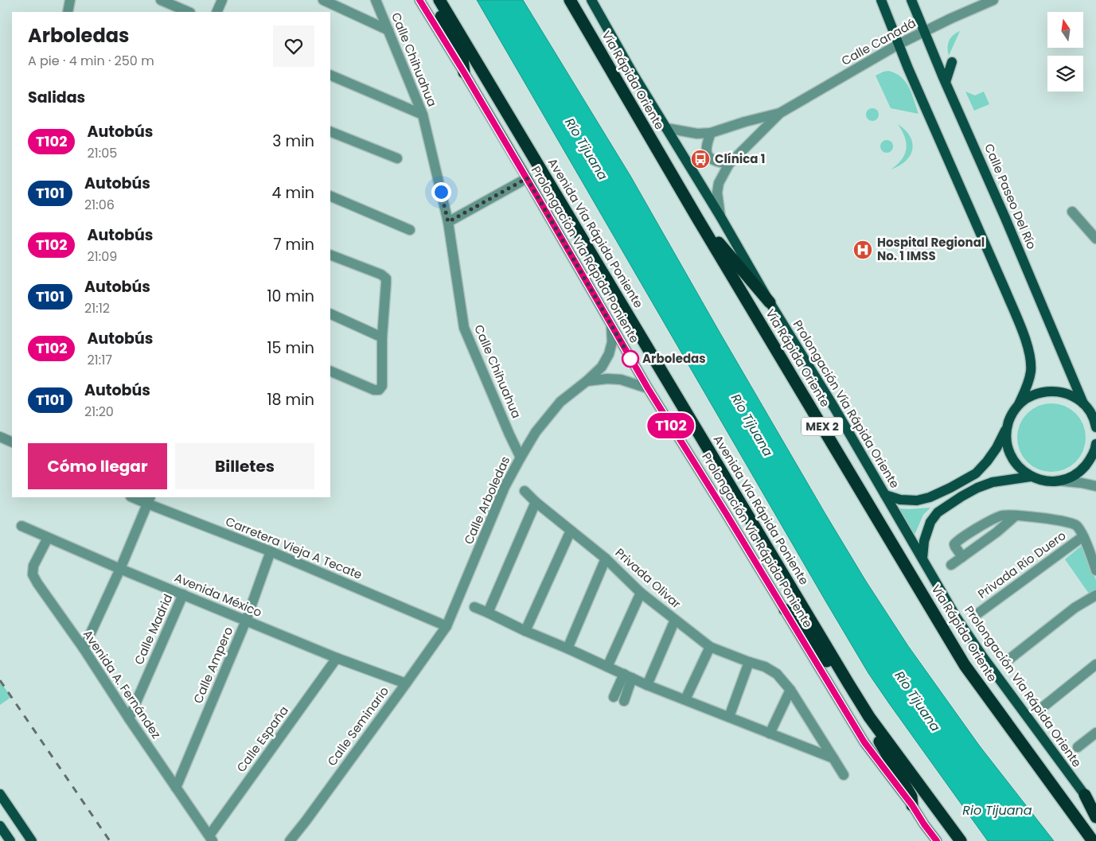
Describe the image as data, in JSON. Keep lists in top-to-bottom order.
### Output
{
  "streets": {
    "highway": ["Vía Rápida Oriente", "Avenida Vía Rápida Poniente", "MEX 2"],
    "main road": ["Calle Paseo Del Río", "Prolongación Vía Rápida Poniente", "Prolongación Vía Rápida Oriente"],
    "street": [
      "Calle Canadá",
      "Calle Chihuahua",
      "Calle Arboledas",
      "Carretera Vieja A Tecate",
      "Privada Río Duero",
      "Privada Olivar",
      "Avenida México",
      "Calle Madrid",
      "Calle Ampero",
      "Avenida A. Fernández",
      "Calle Seminario",
      "Calle España"
    ]
  },
  "crossings": [
    ["Calle Canadá", "Calle Paseo Del Río"],
    ["Calle Canadá", "Prolongación Vía Rápida Oriente"],
    ["Calle Chihuahua", "Calle Arboledas"],
    ["Prolongación Vía Rápida Poniente", "Calle Arboledas"],
    ["Calle Arboledas", "Carretera Vieja A Tecate"],
    ["Calle Arboledas", "Calle Seminario"],
    ["Carretera Vieja A Tecate", "Calle Ampero"],
    ["Carretera Vieja A Tecate", "Calle Seminario"],
    ["Avenida México", "Calle Madrid"],
    ["Avenida México", "Calle Ampero"],
    ["Avenida México", "Avenida A. Fernández"],
    ["Avenida México", "Calle Seminario"],
    ["Avenida México", "Calle España"],
    ["Calle Madrid", "Avenida A. Fernández"],
    ["Calle Ampero", "Avenida A. Fernández"],
    ["Avenida A. Fernández", "Calle España"]
  ],
  "water": ["Río Tijuana", "Rio Tijuana"],
  "places": {
    "bus stop": ["Clínica 1"],
    "hospital": ["Hospital Regional No. 1 IMSS"],
    "other": ["Arboledas"]
  },
  "lines": ["bus line T102"],
  "north": "top",
  "page": {
    "on_map": "T102",
    "heading": [
      ["Arboledas", "A pie · 4 min · 250 m"],
      "Salidas"
    ],
    "list": [
      {
        "mark": "T102",
        "name": "Autobús",
        "note": "21:05",
        "value": "3 min"
      },
      {
        "mark": "T101",
        "name": "Autobús",
        "note": "21:06",
        "value": "4 min"
      },
      {
        "mark": "T102",
        "name": "Autobús",
        "note": "21:09",
        "value": "7 min"
      },
      {
        "mark": "T101",
        "name": "Autobús",
        "note": "21:12",
        "value": "10 min"
      },
      {
        "mark": "T102",
        "name": "Autobús",
        "note": "21:17",
        "value": "15 min"
      },
      {
        "mark": "T101",
        "name": "Autobús",
        "note": "21:20",
        "value": "18 min"
      }
    ],
    "buttons": ["Cómo llegar", "Billetes"]
  }
}
